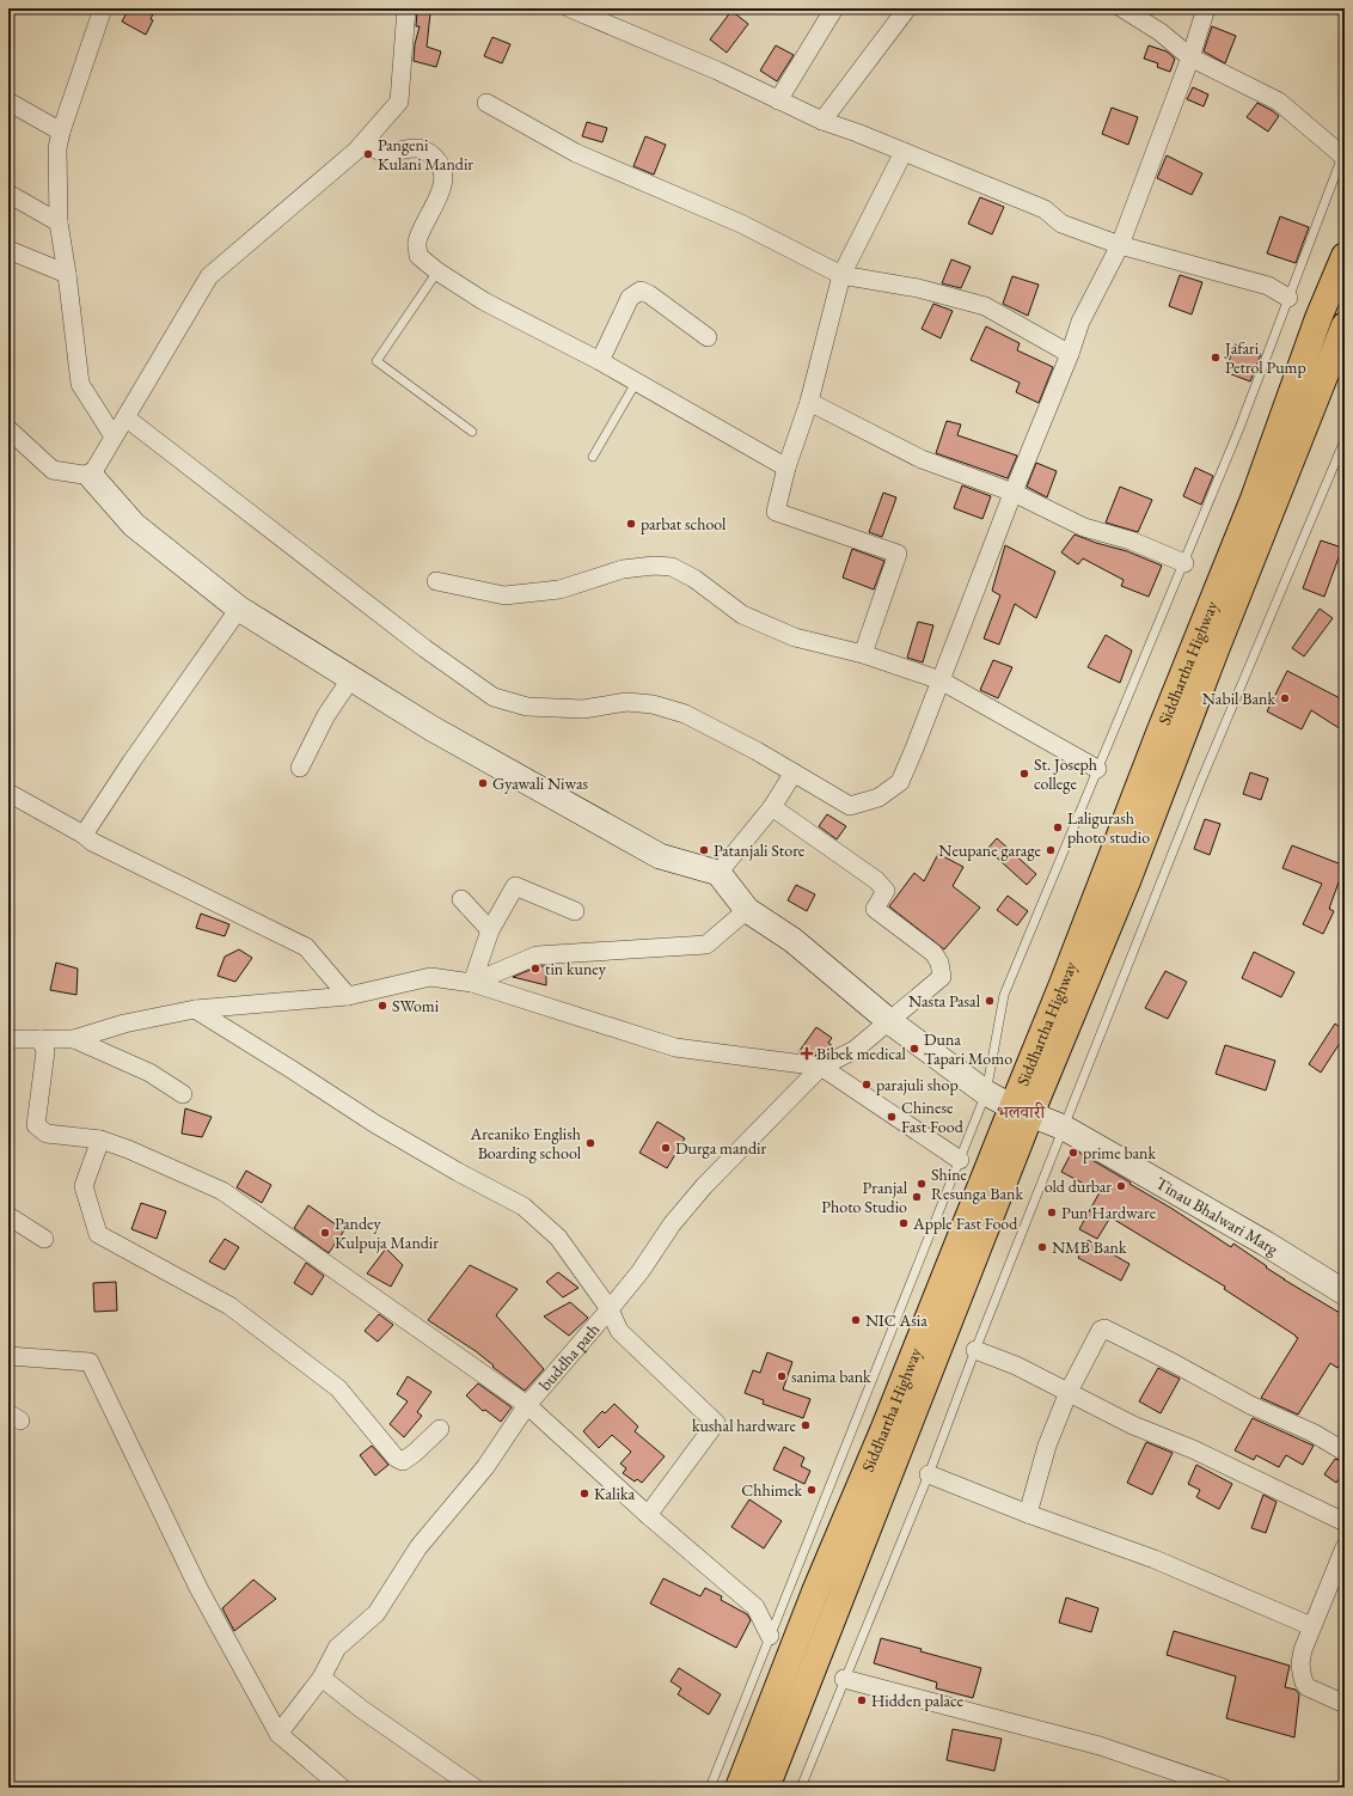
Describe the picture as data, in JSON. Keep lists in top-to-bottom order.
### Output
{
  "streets": {
    "highway": ["Siddhartha Highway"],
    "street": ["Tinau Bhalwari Marg", "buddha path"]
  },
  "crossings": [
    ["Siddhartha Highway", "Tinau Bhalwari Marg"]
  ],
  "districts": ["भलवारी"],
  "places": {
    "other": [
      "Pangeni Kulani Mandir",
      "Jafari Petrol Pump",
      "parbat school",
      "Nabil Bank",
      "St. Joseph college",
      "Gyawali Niwas",
      "Laligurash photo studio",
      "Patanjali Store",
      "Neupane garage",
      "tin kuney",
      "Nasta Pasal",
      "SWomi",
      "Duna Tapari Momo",
      "parajuli shop",
      "Chinese Fast Food",
      "Areaniko English Boarding school",
      "Durga mandir",
      "prime bank",
      "Shine Resunga Bank",
      "old durbar",
      "Pranjal Photo Studio",
      "Pun Hardware",
      "Apple Fast Food",
      "Pandey Kulpuja Mandir",
      "NMB Bank",
      "NIC Asia",
      "sanima bank",
      "kushal hardware",
      "Chhimek",
      "Kalika",
      "Hidden palace"
    ],
    "health": ["Bibek medical"]
  }
}
